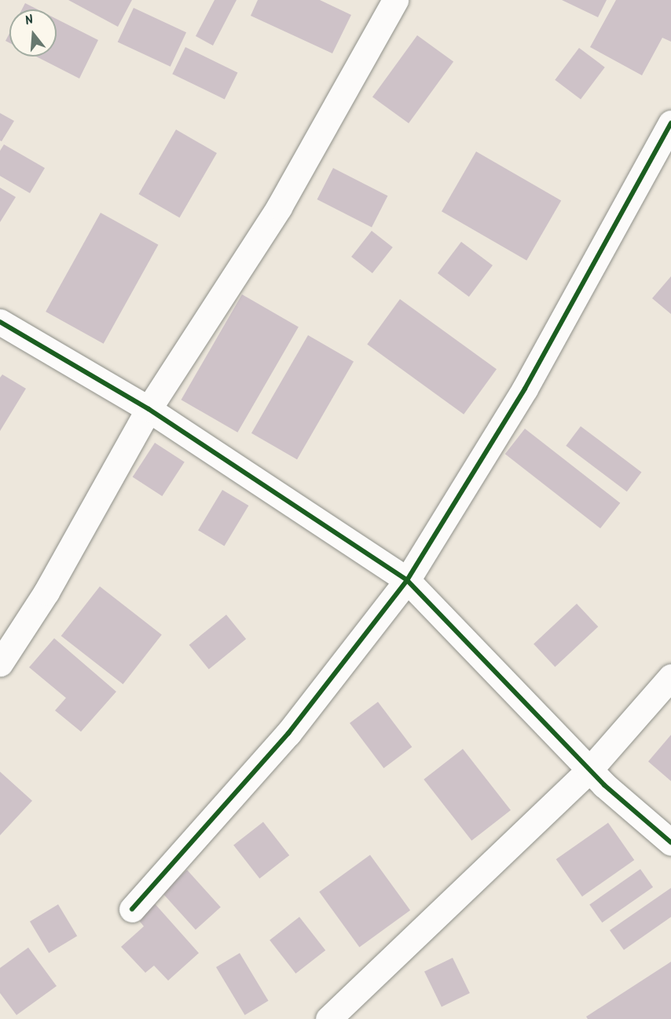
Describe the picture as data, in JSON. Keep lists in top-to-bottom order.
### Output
{
  "north": "top"
}
